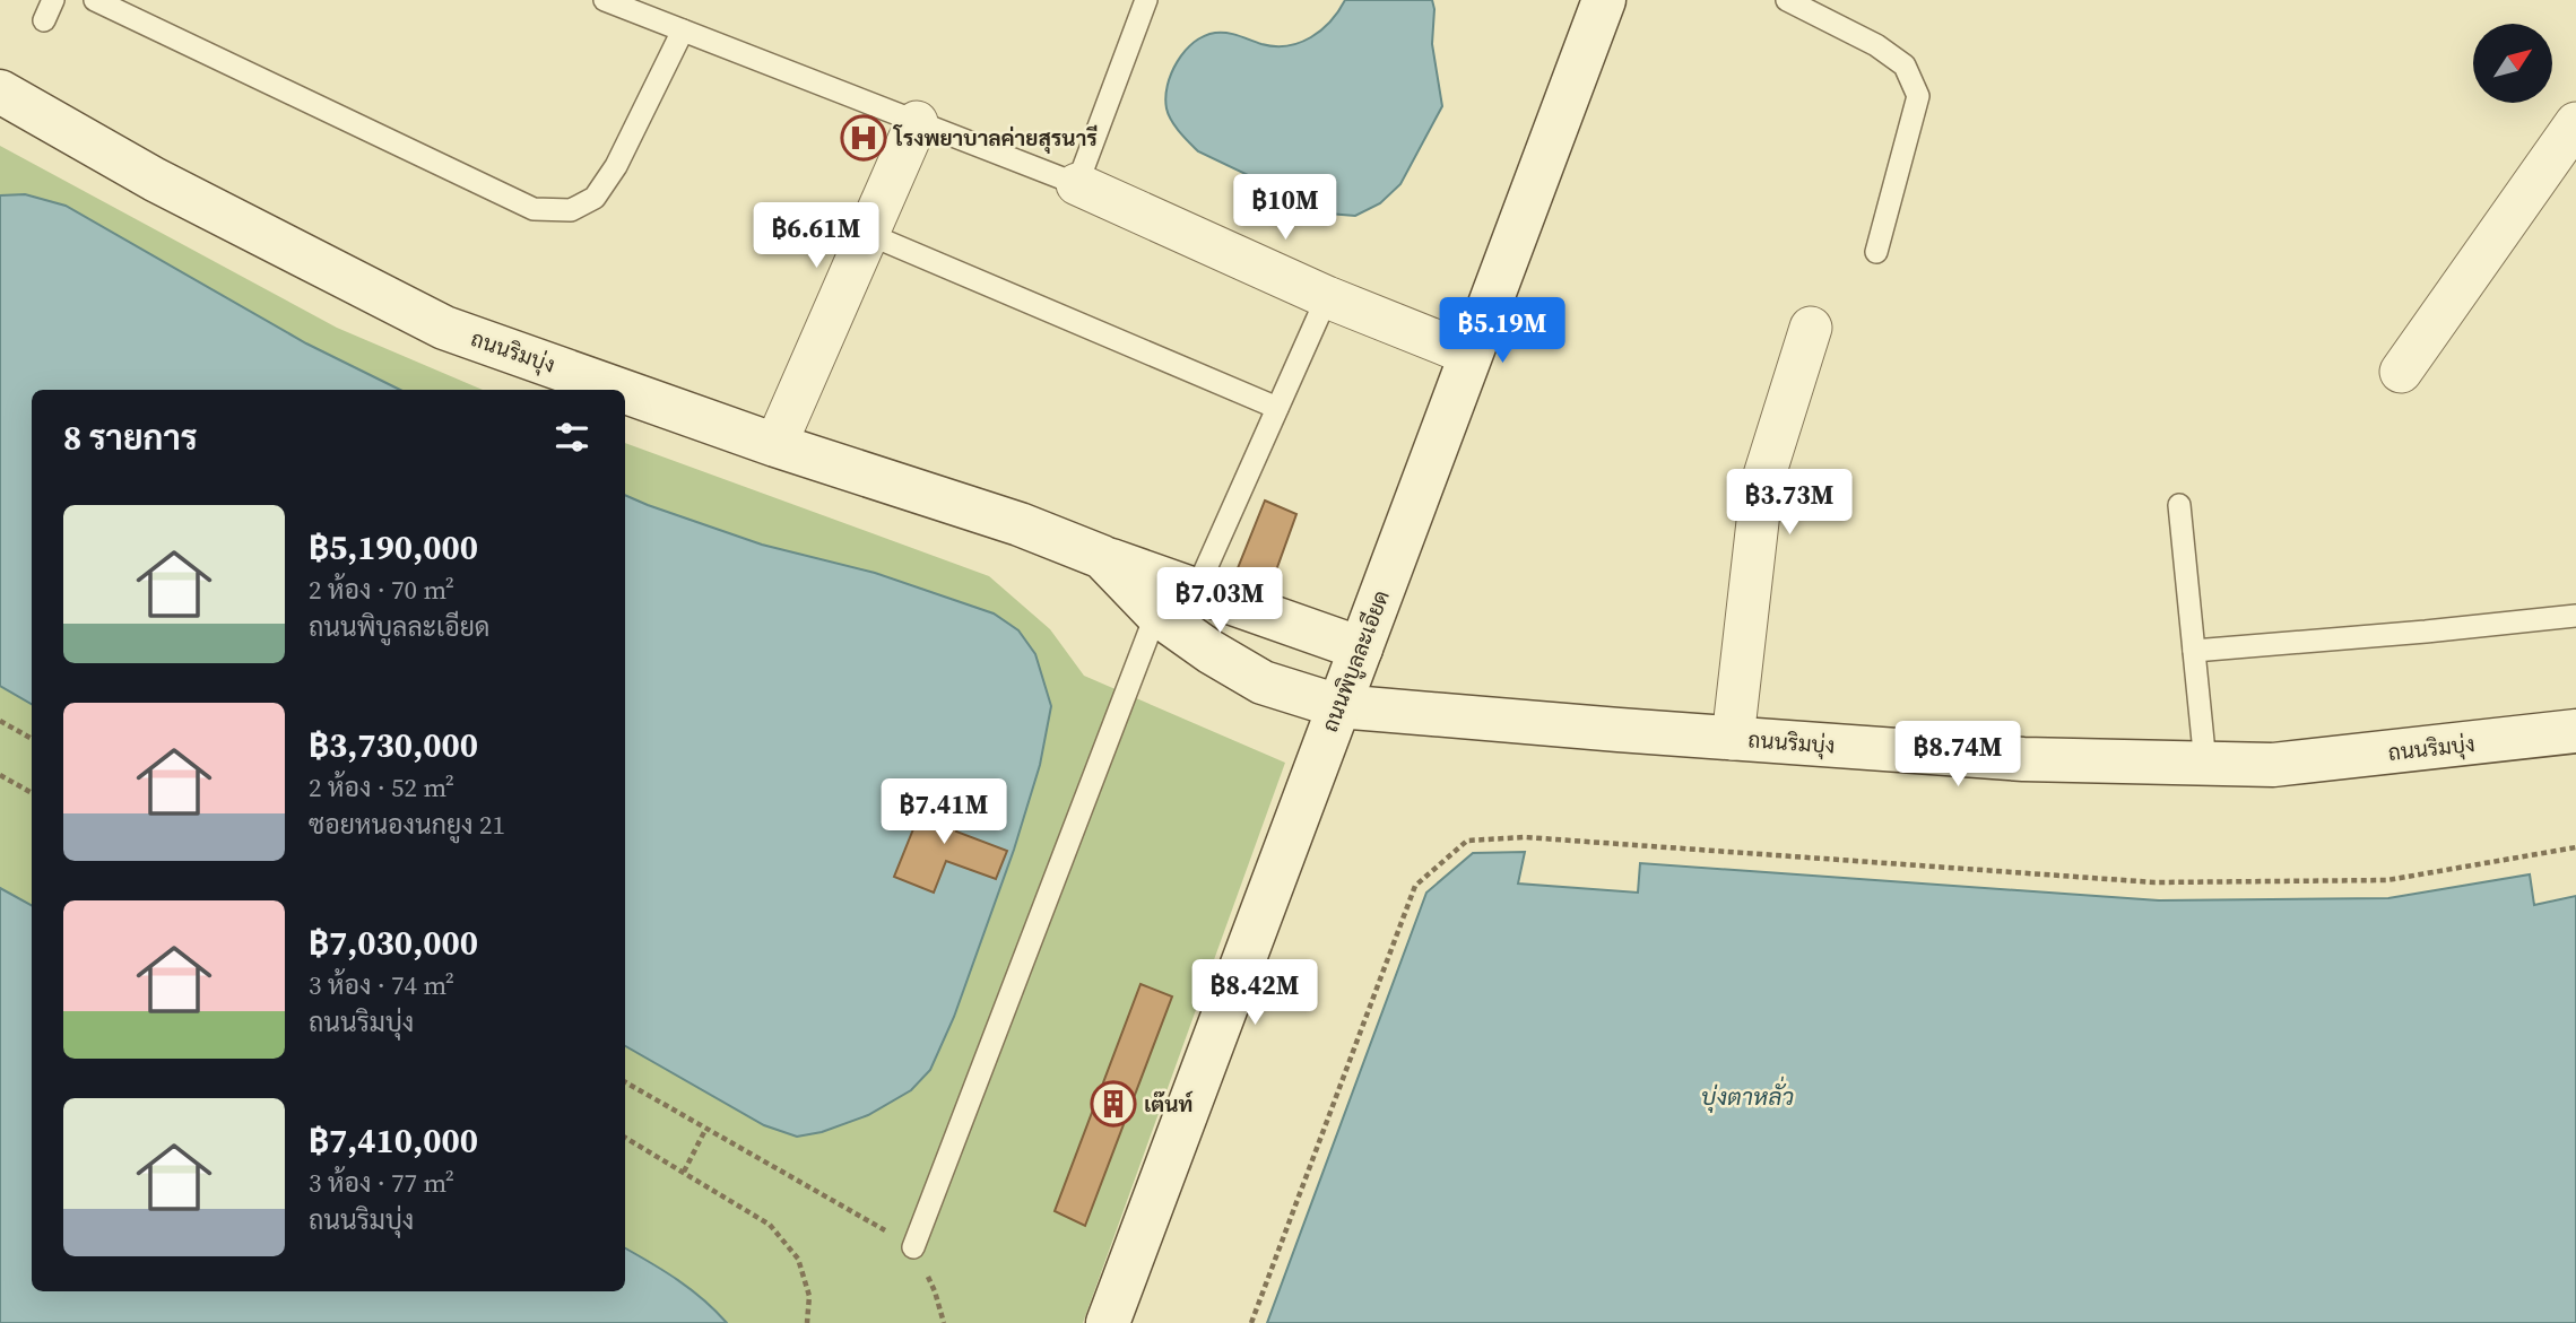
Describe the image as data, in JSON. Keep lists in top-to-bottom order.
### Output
{
  "streets": {
    "main road": ["ถนนริมบุ่ง", "ถนนพิบูลละเอียด"]
  },
  "crossings": [
    ["ถนนริมบุ่ง", "ถนนพิบูลละเอียด"]
  ],
  "water": ["บุ่งตาหลั่ว"],
  "places": {
    "hospital": ["โรงพยาบาลค่ายสุรนารี"],
    "building": ["เต๊นท์"]
  },
  "north": "top right",
  "page": {
    "price": [
      "฿10M",
      "฿6.61M",
      "฿5.19M",
      "฿3.73M",
      "฿7.03M",
      "฿8.74M",
      "฿7.41M",
      "฿8.42M"
    ],
    "heading": "8 รายการ",
    "list": [
      {
        "name": "฿5,190,000",
        "note": "2 ห้อง · 70 m² · ถนนพิบูลละเอียด"
      },
      {
        "name": "฿3,730,000",
        "note": "2 ห้อง · 52 m² · ซอยหนองนกยูง 21"
      },
      {
        "name": "฿7,030,000",
        "note": "3 ห้อง · 74 m² · ถนนริมบุ่ง"
      },
      {
        "name": "฿7,410,000",
        "note": "3 ห้อง · 77 m² · ถนนริมบุ่ง"
      }
    ]
  }
}
